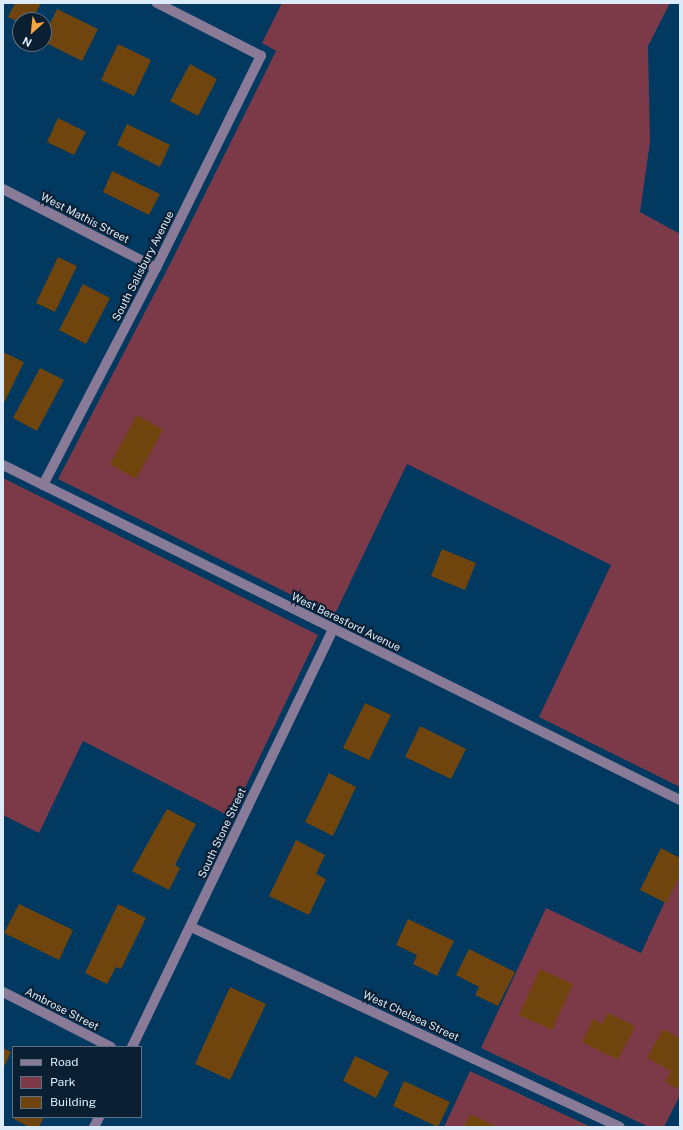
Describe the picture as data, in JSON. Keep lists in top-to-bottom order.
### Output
{
  "streets": {
    "street": [
      "West Mathis Street",
      "South Salisbury Avenue",
      "West Beresford Avenue",
      "South Stone Street",
      "Ambrose Street",
      "West Chelsea Street"
    ]
  },
  "crossings": [
    ["West Mathis Street", "South Salisbury Avenue"],
    ["South Salisbury Avenue", "West Beresford Avenue"],
    ["West Beresford Avenue", "South Stone Street"],
    ["South Stone Street", "West Chelsea Street"]
  ],
  "legend": ["Road", "Park", "Building"],
  "north": "bottom left"
}
